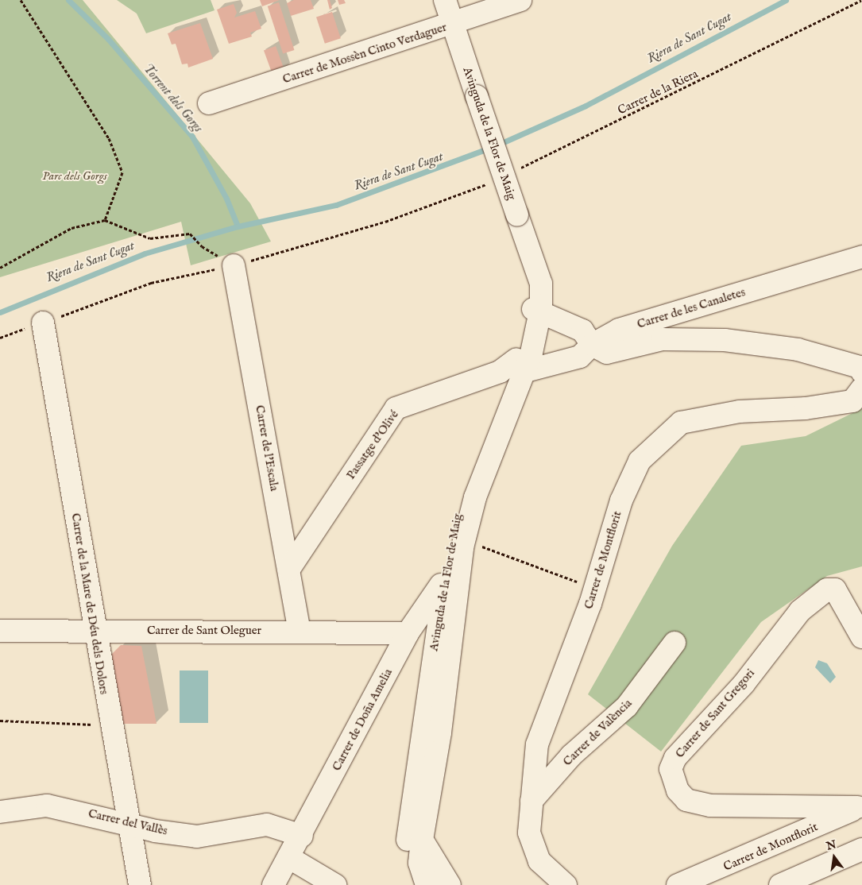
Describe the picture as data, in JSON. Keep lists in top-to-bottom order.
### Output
{
  "streets": {
    "street": [
      "Carrer de Mossèn Cinto Verdaguer",
      "Avinguda de la Flor de Maig",
      "Carrer de les Canaletes",
      "Passatge d'Olivé",
      "Carrer de l'Escala",
      "Carrer de Montflorit",
      "Carrer de la Mare de Déu dels Dolors",
      "Carrer de Sant Oleguer",
      "Carrer de Sant Gregori",
      "Carrer de Doña Amelia",
      "Carrer de València",
      "Carrer del Vallès"
    ],
    "path": ["Carrer de la Riera"]
  },
  "crossings": [
    ["Carrer de Mossèn Cinto Verdaguer", "Avinguda de la Flor de Maig"],
    ["Avinguda de la Flor de Maig", "Passatge d'Olivé"],
    ["Avinguda de la Flor de Maig", "Carrer de Doña Amelia"],
    ["Passatge d'Olivé", "Carrer de l'Escala"],
    ["Carrer de l'Escala", "Carrer de Sant Oleguer"],
    ["Carrer de Montflorit", "Carrer de Sant Gregori"],
    ["Carrer de Montflorit", "Carrer de València"],
    ["Carrer de la Mare de Déu dels Dolors", "Carrer de Sant Oleguer"],
    ["Carrer de la Mare de Déu dels Dolors", "Carrer del Vallès"],
    ["Carrer de Sant Oleguer", "Carrer de Doña Amelia"],
    ["Carrer de Doña Amelia", "Carrer del Vallès"]
  ],
  "water": ["Riera de Sant Cugat", "Torrent dels Gorgs"],
  "parks": ["Parc dels Gorgs"],
  "north": "top"
}
